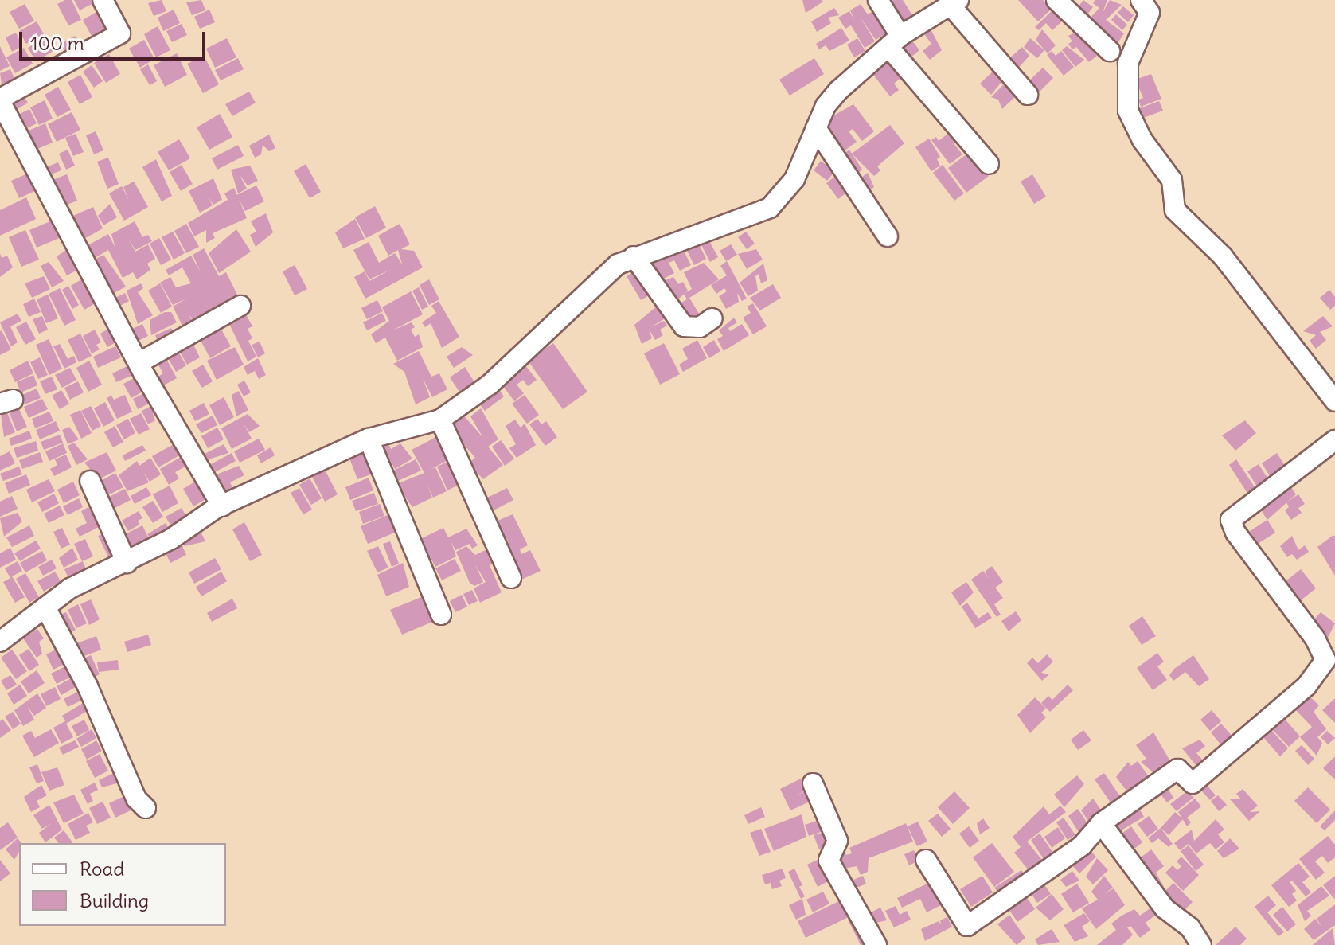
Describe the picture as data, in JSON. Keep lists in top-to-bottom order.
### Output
{
  "legend": ["Road", "Building"],
  "scale_bar": "100 m"
}
